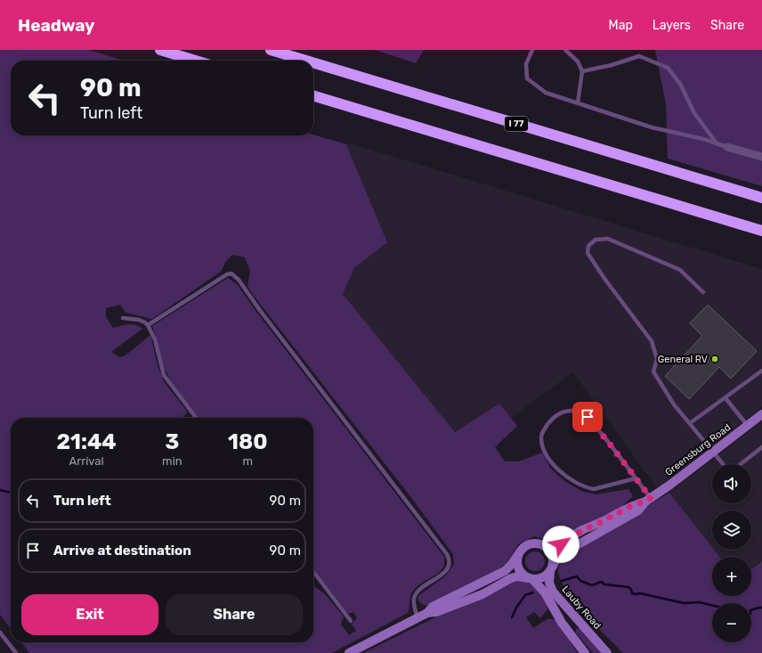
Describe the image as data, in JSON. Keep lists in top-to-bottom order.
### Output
{
  "streets": {
    "highway": ["I 77"],
    "main road": ["Greensburg Road", "Lauby Road"]
  },
  "crossings": [
    ["Greensburg Road", "Lauby Road"]
  ],
  "places": ["General RV"],
  "page": {
    "header": "Headway",
    "nav": ["Map", "Layers", "Share"],
    "turn": ["90 m", "Turn left"],
    "eta": [
      "21:44",
      "Arrival",
      "3",
      "min",
      "180",
      "m"
    ],
    "map_buttons": ["+", "−"],
    "list": [
      {
        "name": "Turn left",
        "value": "90 m"
      },
      {
        "name": "Arrive at destination",
        "value": "90 m"
      }
    ],
    "buttons": ["Exit", "Share"]
  }
}
